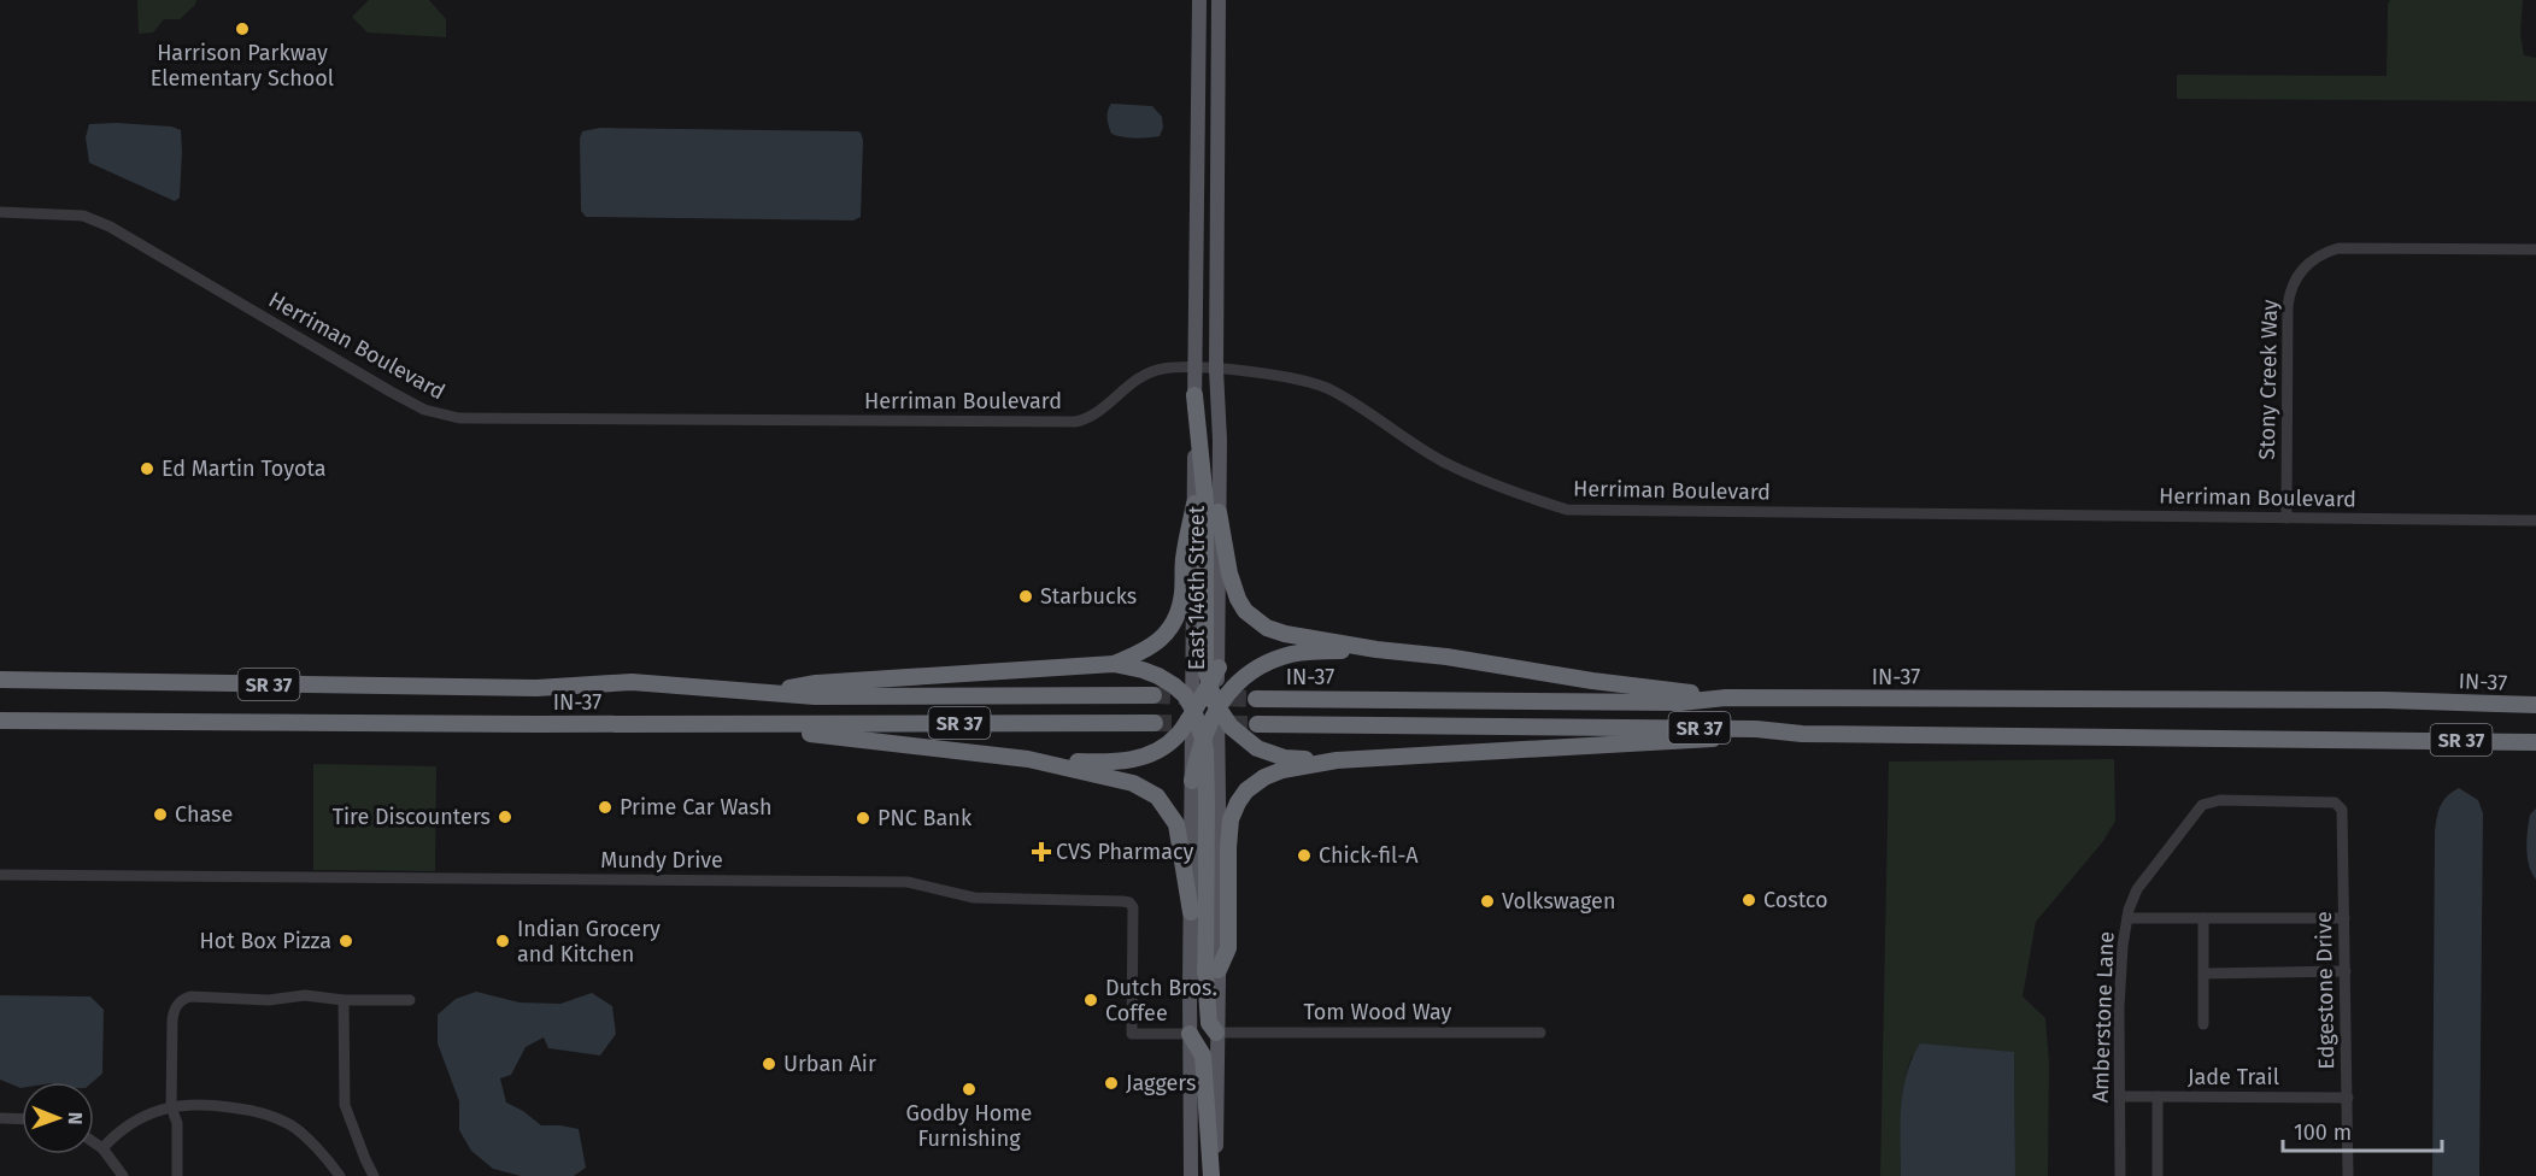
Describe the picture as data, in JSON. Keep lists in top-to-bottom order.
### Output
{
  "streets": {
    "highway": ["IN-37", "SR 37"],
    "main road": ["East 146th Street"],
    "street": [
      "Herriman Boulevard",
      "Stony Creek Way",
      "Mundy Drive",
      "Edgestone Drive",
      "Tom Wood Way",
      "Amberstone Lane",
      "Jade Trail"
    ]
  },
  "crossings": [
    ["Herriman Boulevard", "Stony Creek Way"],
    ["Herriman Boulevard", "East 146th Street"],
    ["East 146th Street", "Mundy Drive"],
    ["Edgestone Drive", "Amberstone Lane"],
    ["Edgestone Drive", "Jade Trail"],
    ["Amberstone Lane", "Jade Trail"]
  ],
  "places": {
    "other": [
      "Harrison Parkway Elementary School",
      "Ed Martin Toyota",
      "Starbucks",
      "Prime Car Wash",
      "Chase",
      "Tire Discounters",
      "PNC Bank",
      "Chick-fil-A",
      "Costco",
      "Volkswagen",
      "Hot Box Pizza",
      "Indian Grocery and Kitchen",
      "Dutch Bros. Coffee",
      "Urban Air",
      "Jaggers",
      "Godby Home Furnishing"
    ],
    "health": ["CVS Pharmacy"]
  },
  "scale_bar": "100 m",
  "north": "right"
}
